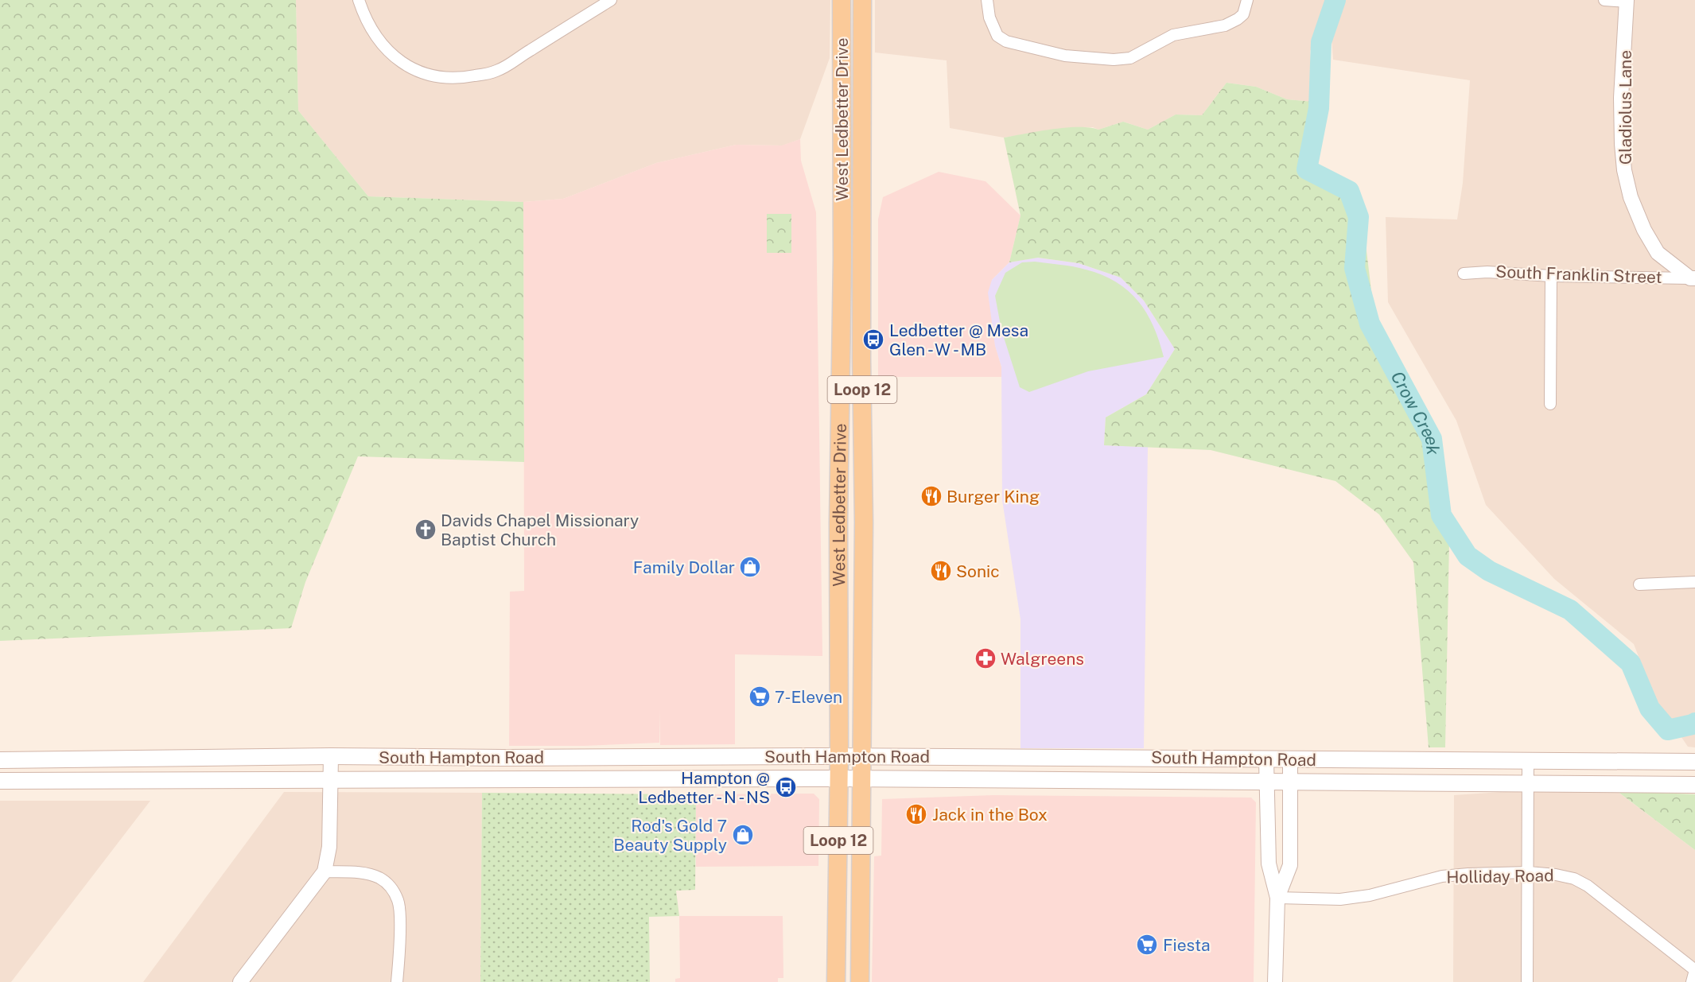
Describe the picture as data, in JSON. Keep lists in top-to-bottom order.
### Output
{
  "streets": {
    "main road": ["West Ledbetter Drive", "Loop 12", "South Hampton Road"],
    "street": ["Gladiolus Lane", "South Franklin Street", "Holliday Road"]
  },
  "crossings": [
    ["Gladiolus Lane", "South Franklin Street"],
    ["West Ledbetter Drive", "South Hampton Road"]
  ],
  "water": ["Crow Creek"],
  "places": {
    "bus stop": ["Ledbetter @ Mesa Glen - W - MB", "Hampton @ Ledbetter - N - NS"],
    "restaurant": ["Burger King", "Sonic", "Jack in the Box"],
    "church": ["Davids Chapel Missionary Baptist Church"],
    "shop": ["Family Dollar", "Rod's Gold 7 Beauty Supply"],
    "pharmacy": ["Walgreens"],
    "supermarket": ["7-Eleven", "Fiesta"]
  }
}
